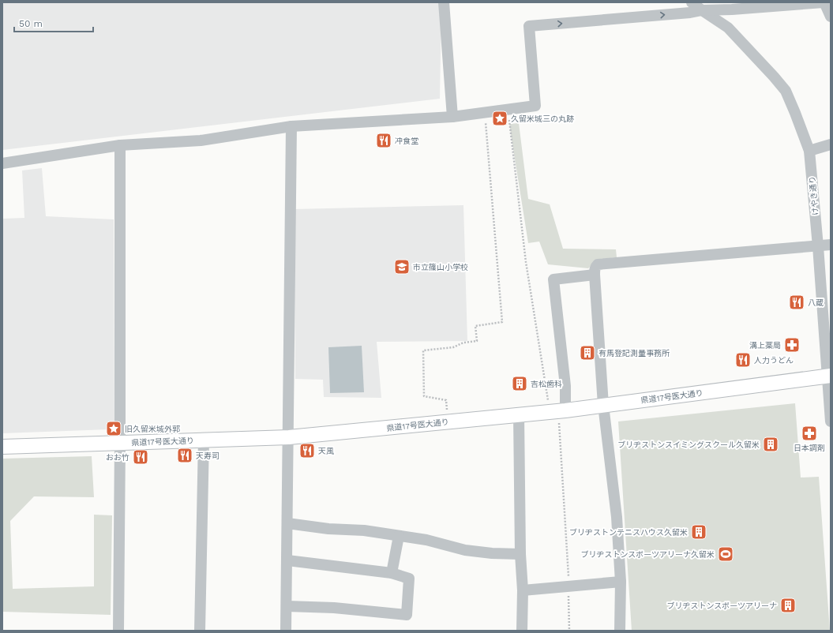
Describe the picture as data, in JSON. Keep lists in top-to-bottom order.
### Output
{
  "streets": {
    "main road": ["県道17号医大通り"],
    "street": ["けやき通り"]
  },
  "crossings": [
    ["けやき通り", "県道17号医大通り"]
  ],
  "places": {
    "place": ["久留米城三の丸跡", "旧久留米城外郭"],
    "restaurant": [
      "冲食堂",
      "八蔵",
      "人力うどん",
      "天風",
      "天寿司",
      "おお竹"
    ],
    "school or university": ["市立篠山小学校"],
    "pharmacy": ["溝上薬局", "日本調剤"],
    "building": [
      "有馬登記測量事務所",
      "吉松歯科",
      "ブリヂストンスイミングスクール久留米",
      "ブリヂストンテニスハウス久留米",
      "ブリヂストンスポーツアリーナ"
    ],
    "sports": ["ブリヂストンスポーツアリーナ久留米"]
  },
  "scale_bar": "50 m"
}
